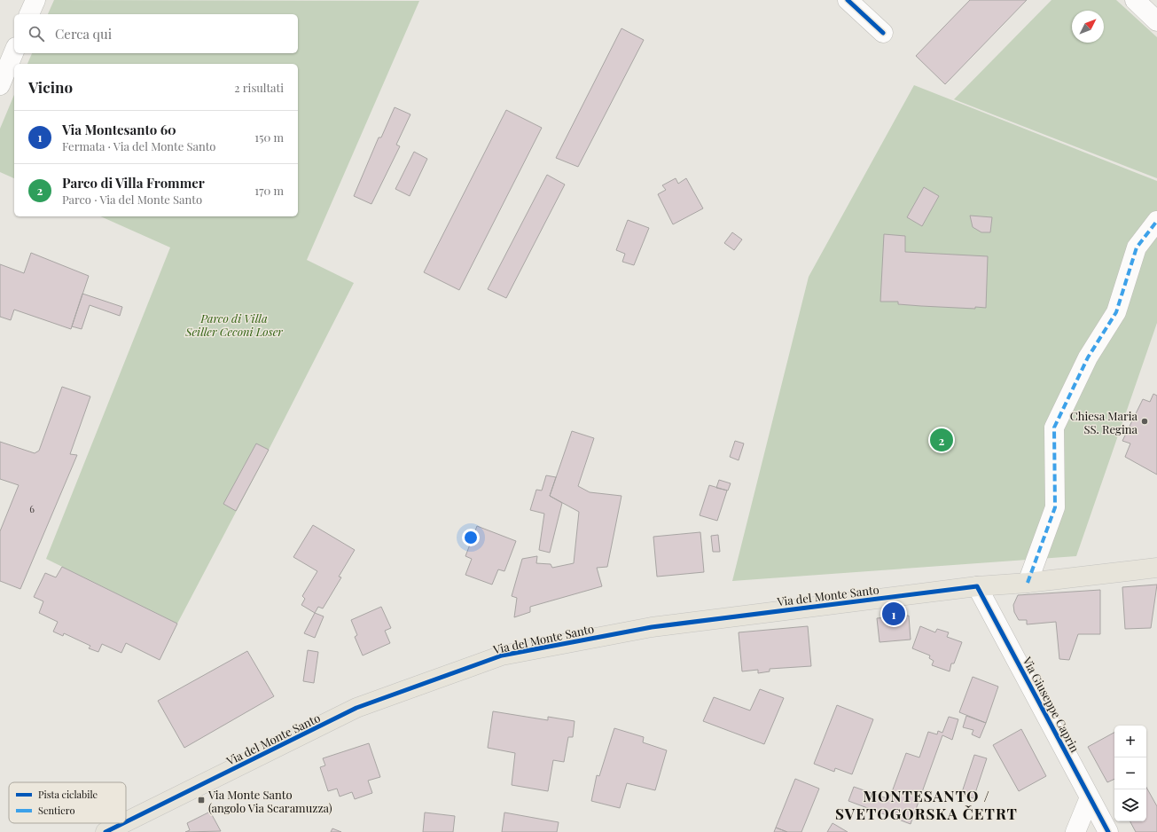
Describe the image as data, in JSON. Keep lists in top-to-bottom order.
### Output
{
  "streets": {
    "main road": ["Via del Monte Santo"],
    "street": ["Via Giuseppe Caprin"]
  },
  "crossings": [
    ["Via del Monte Santo", "Via Giuseppe Caprin"]
  ],
  "districts": ["MONTESANTO / SVETOGORSKA ČETRT"],
  "parks": ["Parco di Villa Seiller Ceconi Loser"],
  "places": {
    "other": ["Chiesa Maria SS. Regina"],
    "transit": ["Via Monte Santo (angolo Via Scaramuzza)"]
  },
  "house_numbers": ["6"],
  "legend": ["Pista ciclabile", "Sentiero"],
  "north": "top right",
  "page": {
    "search": "Cerca qui",
    "heading": ["Vicino", "2 risultati"],
    "list": [
      {
        "mark": "1",
        "name": "Via Montesanto 60",
        "note": "Fermata · Via del Monte Santo",
        "value": "150 m"
      },
      {
        "mark": "2",
        "name": "Parco di Villa Frommer",
        "note": "Parco · Via del Monte Santo",
        "value": "170 m"
      }
    ],
    "pins": ["2", "1"],
    "map_buttons": ["+", "−"]
  }
}
